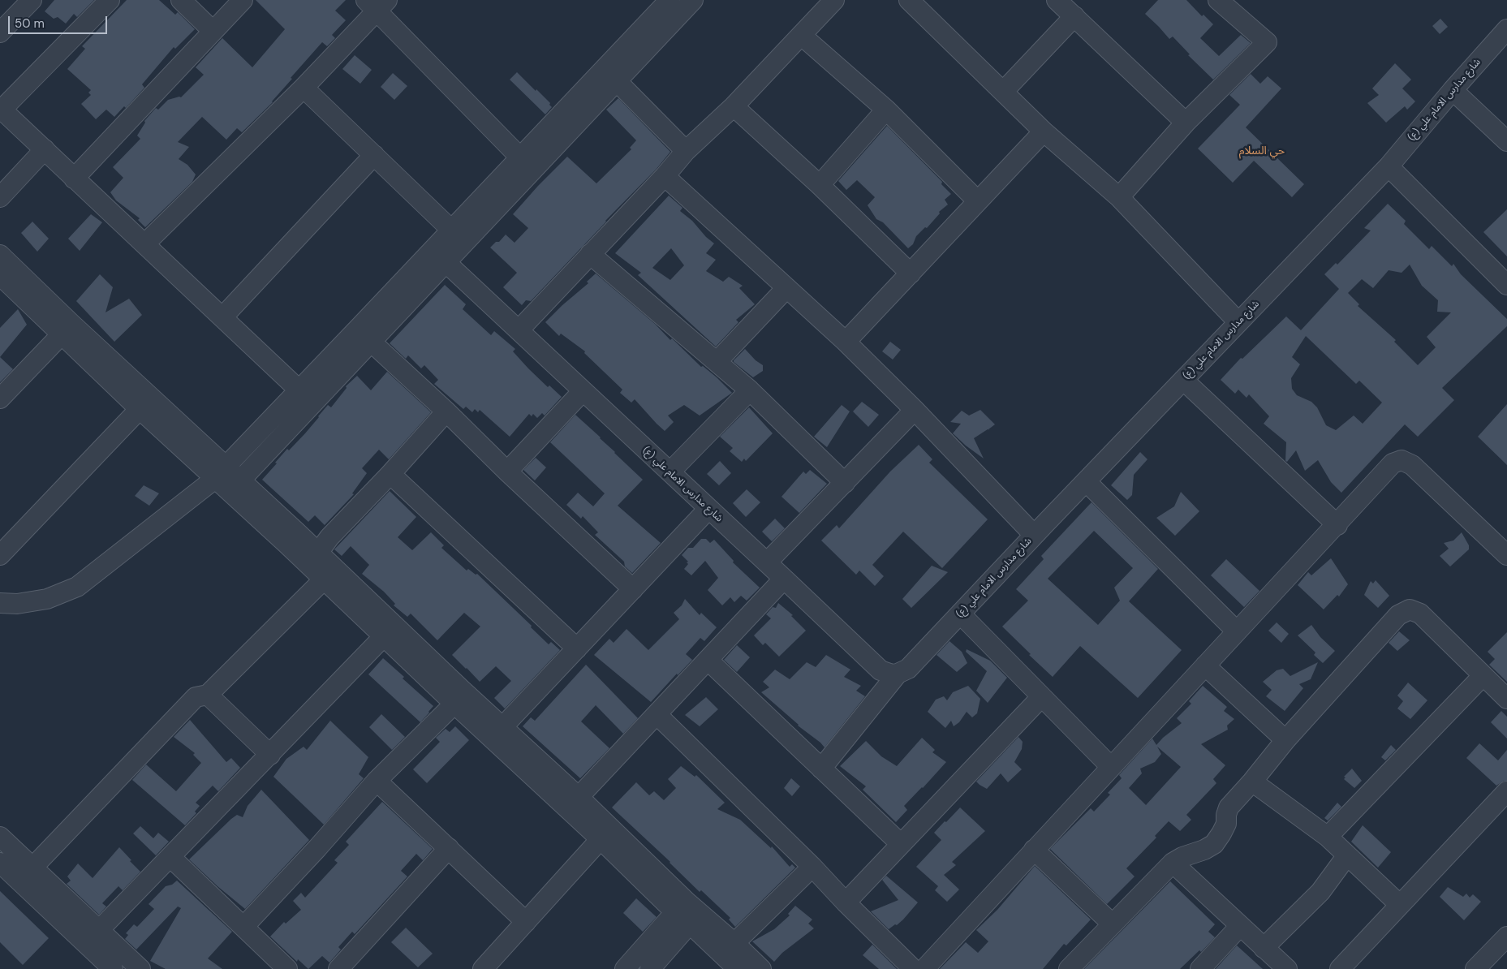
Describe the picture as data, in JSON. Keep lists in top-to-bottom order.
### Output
{
  "streets": {
    "street": ["شارع مدارس الامام علي (ع)"]
  },
  "districts": ["حي السلام"],
  "scale_bar": "50 m"
}
